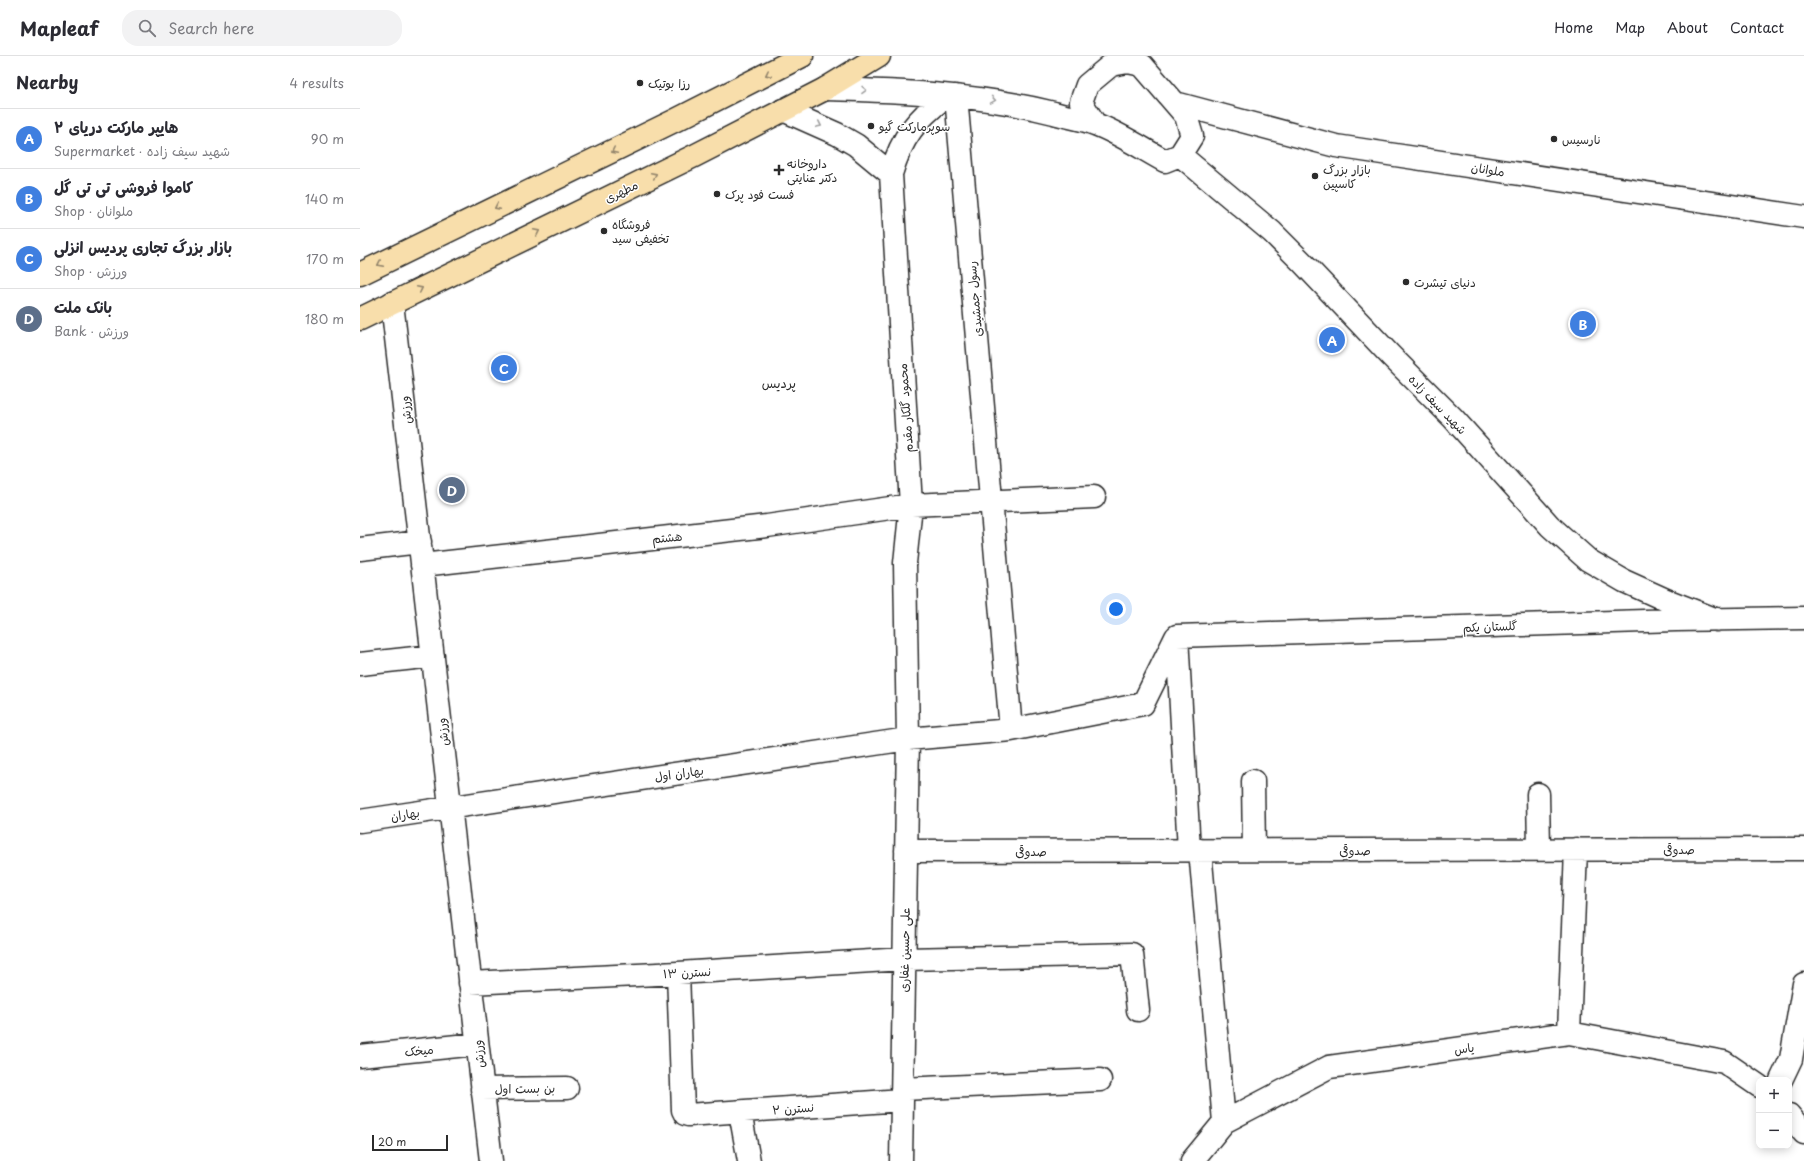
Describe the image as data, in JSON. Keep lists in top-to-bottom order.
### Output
{
  "streets": {
    "main road": ["مطهری"],
    "street": [
      "ملوانان",
      "رسول جمشیدی",
      "شهید سیف زاده",
      "محمود گلکار مقدم",
      "ورزش",
      "هشتم",
      "گلستان یکم",
      "بهاران اول",
      "بهاران",
      "صدوقی",
      "علی حسین غفاری",
      "نسترن ۱۳",
      "یاس",
      "میخک",
      "بن بست اول",
      "نسترن ۲"
    ]
  },
  "crossings": [
    ["مطهری", "ورزش"],
    ["رسول جمشیدی", "محمود گلکار مقدم"],
    ["رسول جمشیدی", "هشتم"],
    ["رسول جمشیدی", "بهاران اول"],
    ["شهید سیف زاده", "گلستان یکم"],
    ["محمود گلکار مقدم", "هشتم"],
    ["محمود گلکار مقدم", "بهاران اول"],
    ["محمود گلکار مقدم", "علی حسین غفاری"],
    ["ورزش", "هشتم"],
    ["ورزش", "بهاران اول"],
    ["ورزش", "بهاران"],
    ["ورزش", "نسترن ۱۳"],
    ["ورزش", "میخک"],
    ["ورزش", "بن بست اول"],
    ["گلستان یکم", "بهاران اول"],
    ["بهاران اول", "بهاران"],
    ["بهاران اول", "علی حسین غفاری"],
    ["صدوقی", "علی حسین غفاری"],
    ["علی حسین غفاری", "نسترن ۱۳"],
    ["علی حسین غفاری", "نسترن ۲"],
    ["نسترن ۱۳", "نسترن ۲"]
  ],
  "districts": ["پردیس"],
  "places": {
    "other": [
      "رزا بوتیک",
      "سوپرمارکت گیو",
      "نارسیس",
      "بازار بزرگ کاسپین",
      "فست فود پرک",
      "فروشگاه تخفیفی سید",
      "دنیای تیشرت"
    ],
    "health": ["داروخانه دکتر عنایتی"]
  },
  "scale_bar": "20 m",
  "page": {
    "header": "Mapleaf",
    "search": "Search here",
    "nav": [
      "Home",
      "Map",
      "About",
      "Contact"
    ],
    "heading": ["Nearby", "4 results"],
    "list": [
      {
        "mark": "A",
        "name": "هایپر مارکت دریای ۲",
        "note": "Supermarket · شهید سیف زاده",
        "value": "90 m"
      },
      {
        "mark": "B",
        "name": "کاموا فروشی تی تی گل",
        "note": "Shop · ملوانان",
        "value": "140 m"
      },
      {
        "mark": "C",
        "name": "بازار بزرگ تجاری پردیس انزلی",
        "note": "Shop · ورزش",
        "value": "170 m"
      },
      {
        "mark": "D",
        "name": "بانک ملت",
        "note": "Bank · ورزش",
        "value": "180 m"
      }
    ],
    "pins": [
      "B",
      "A",
      "C",
      "D"
    ],
    "map_buttons": ["+", "−"],
    "scale": "20 m"
  }
}
